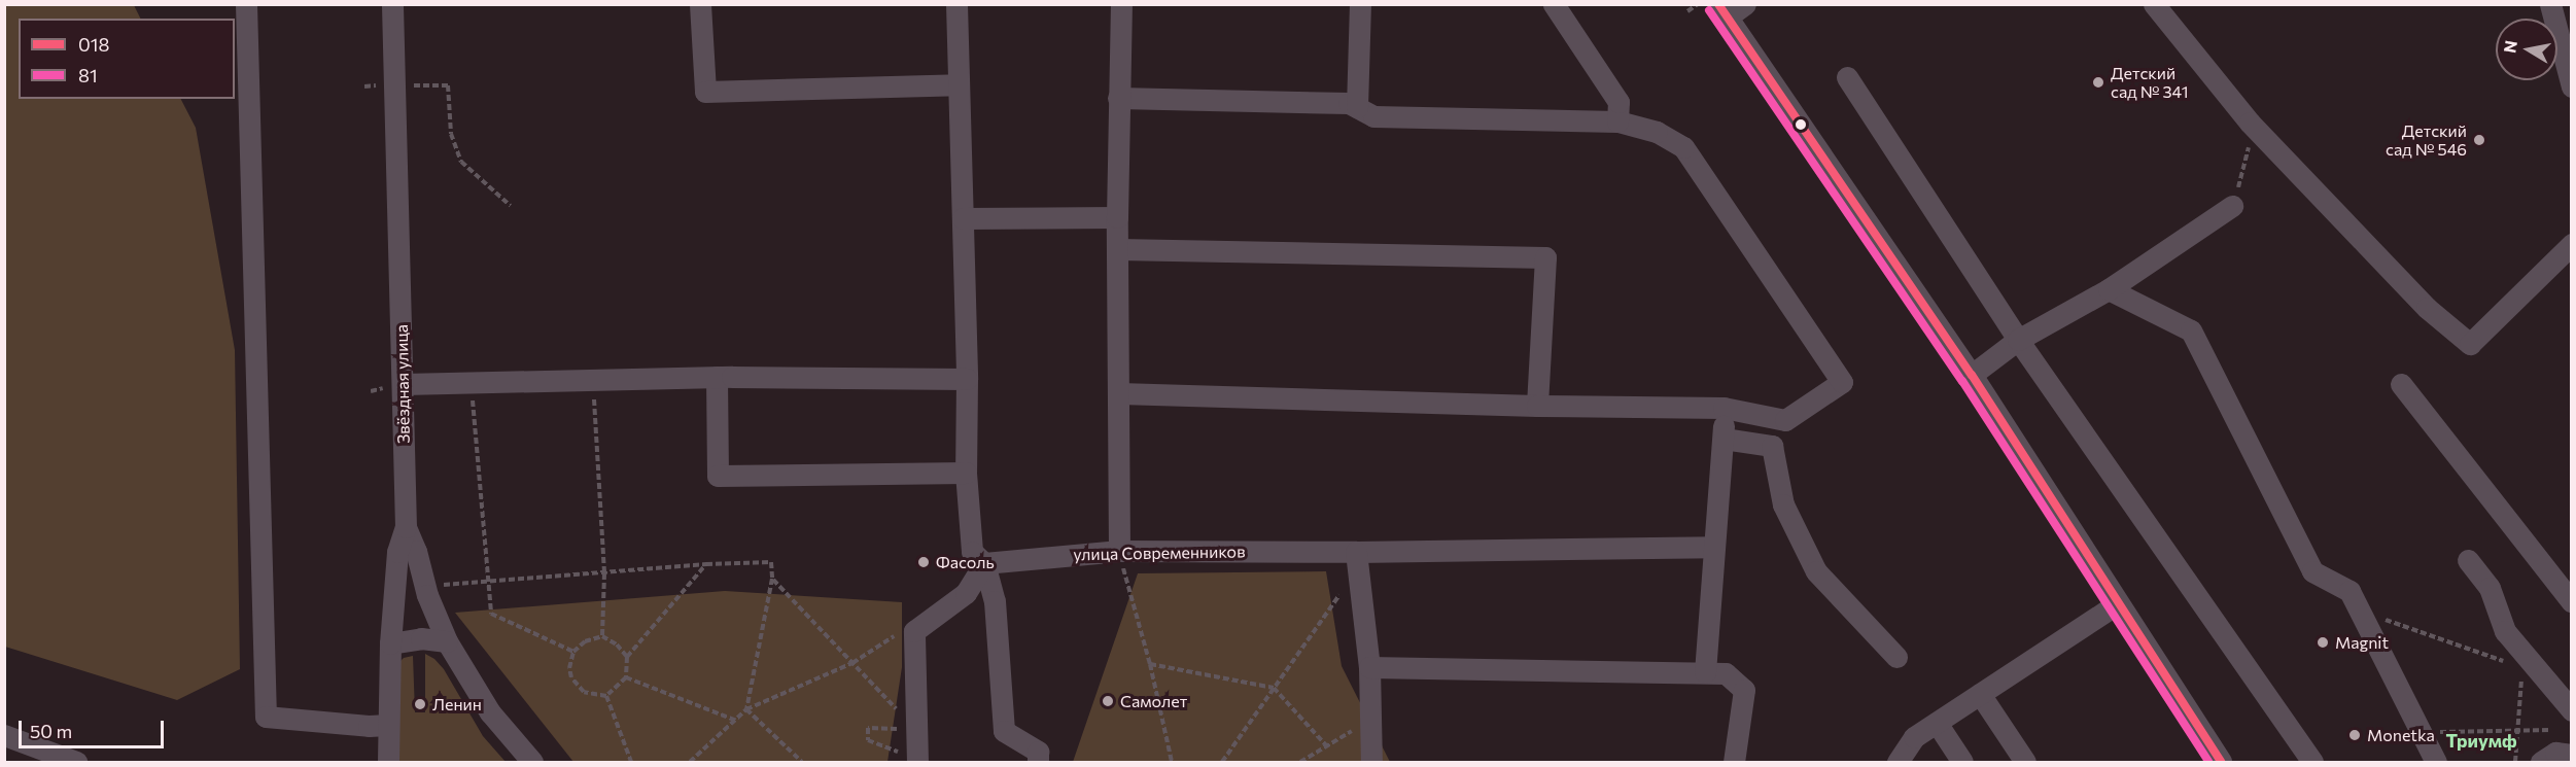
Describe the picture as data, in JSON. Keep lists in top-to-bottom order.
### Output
{
  "streets": {
    "street": ["Звёздная улица", "улица Современников"]
  },
  "districts": ["Триумф"],
  "places": [
    "Детский сад № 341",
    "Детский сад № 546",
    "Фасоль",
    "Magnit",
    "Самолет",
    "Ленин",
    "Monetka"
  ],
  "lines": ["transit line 018", "transit line 81"],
  "legend": ["018", "81"],
  "scale_bar": "50 m",
  "north": "left"
}
